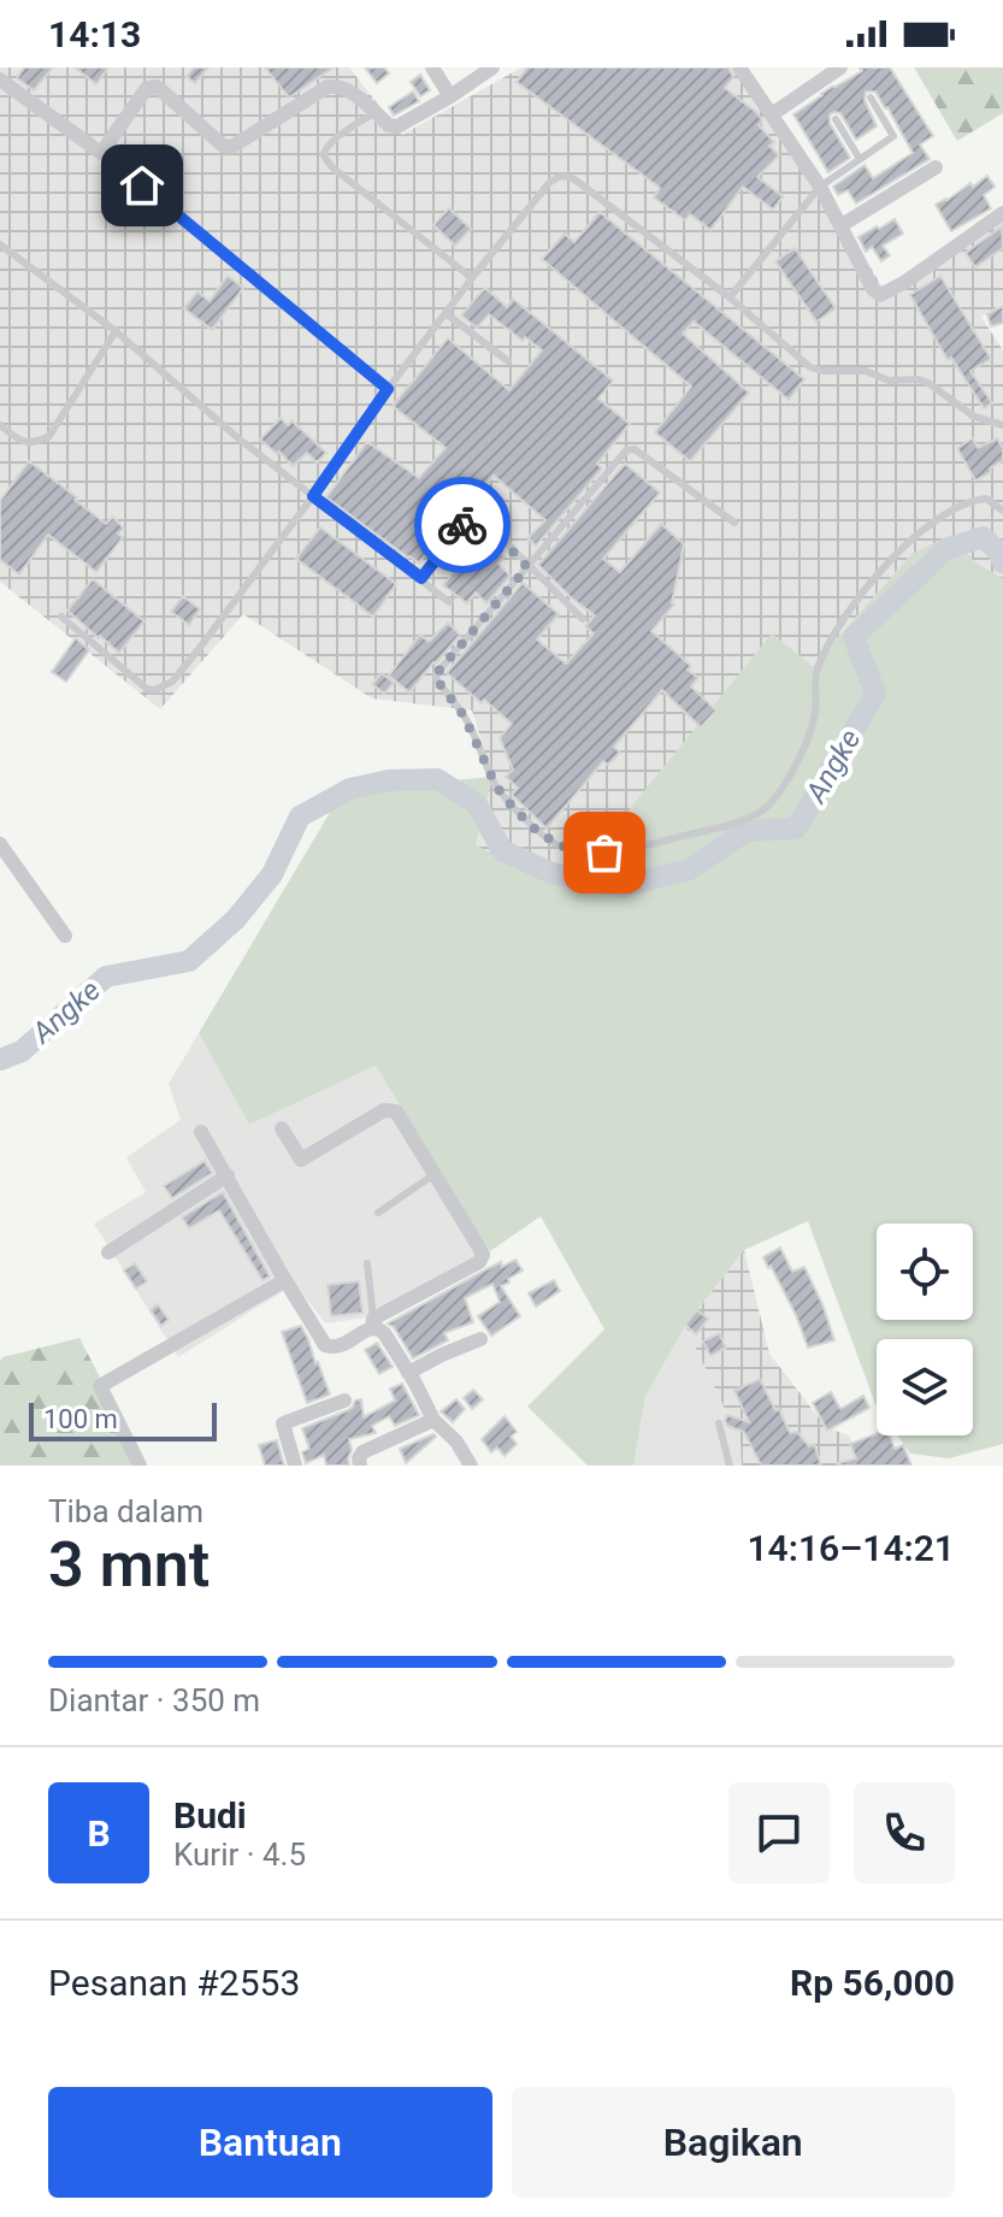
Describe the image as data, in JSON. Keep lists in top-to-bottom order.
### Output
{
  "water": ["Angke"],
  "scale_bar": "100 m",
  "page": {
    "status": "14:13",
    "scale": "100 m",
    "heading": ["3 mnt", "Tiba dalam", "14:16–14:21"],
    "panel": [
      "Budi",
      "Kurir · 4.5",
      "Pesanan #2553",
      "Rp 56,000"
    ],
    "bar": "Diantar · 350 m",
    "round": "B",
    "buttons": ["Bantuan", "Bagikan"]
  }
}
